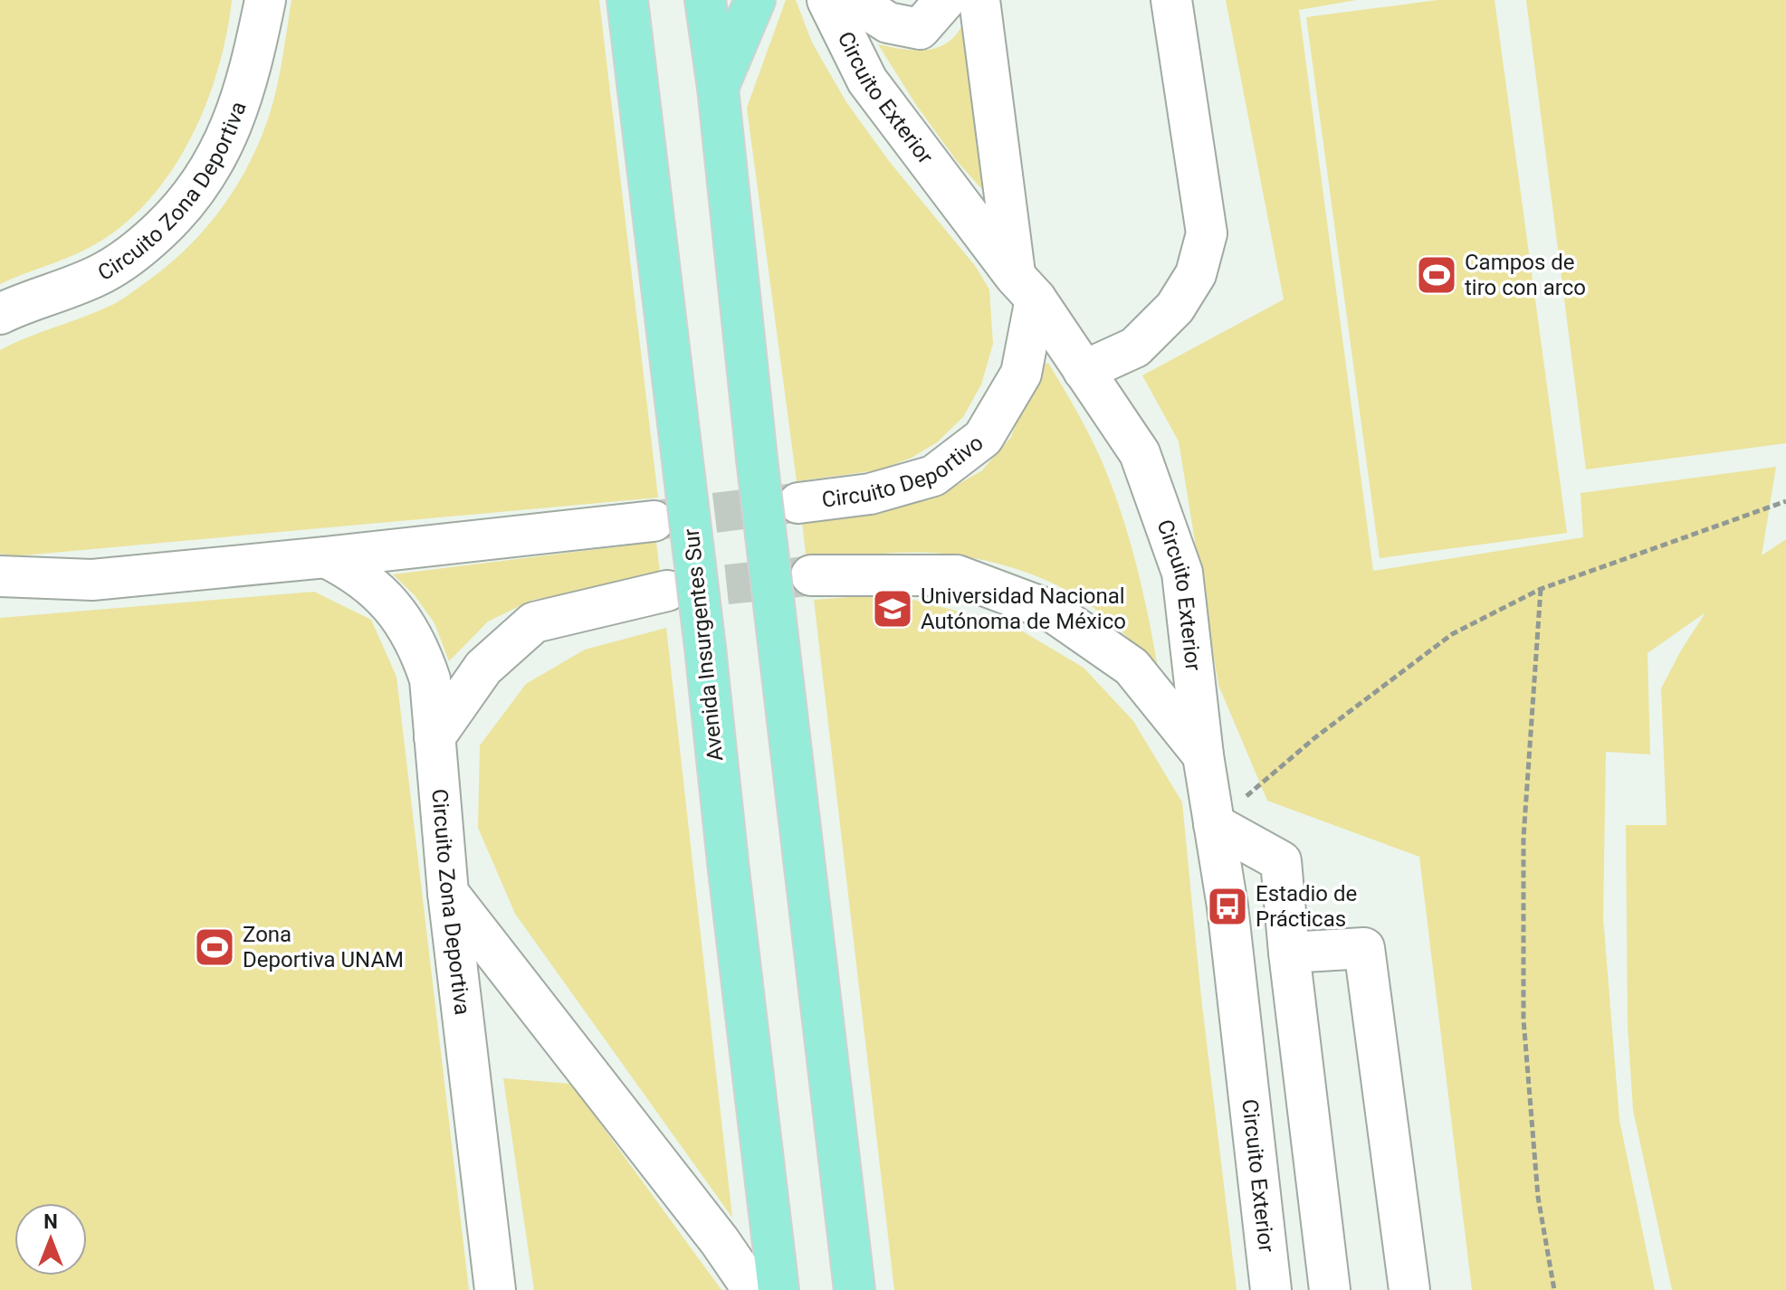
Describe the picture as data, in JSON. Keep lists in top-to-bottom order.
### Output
{
  "streets": {
    "main road": ["Avenida Insurgentes Sur"],
    "street": ["Circuito Exterior", "Circuito Zona Deportiva", "Circuito Deportivo"]
  },
  "crossings": [
    ["Circuito Exterior", "Circuito Deportivo"]
  ],
  "places": {
    "sports": ["Campos de tiro con arco", "Zona Deportiva UNAM"],
    "school or university": ["Universidad Nacional Autónoma de México"],
    "bus stop": ["Estadio de Prácticas"]
  },
  "north": "top"
}
